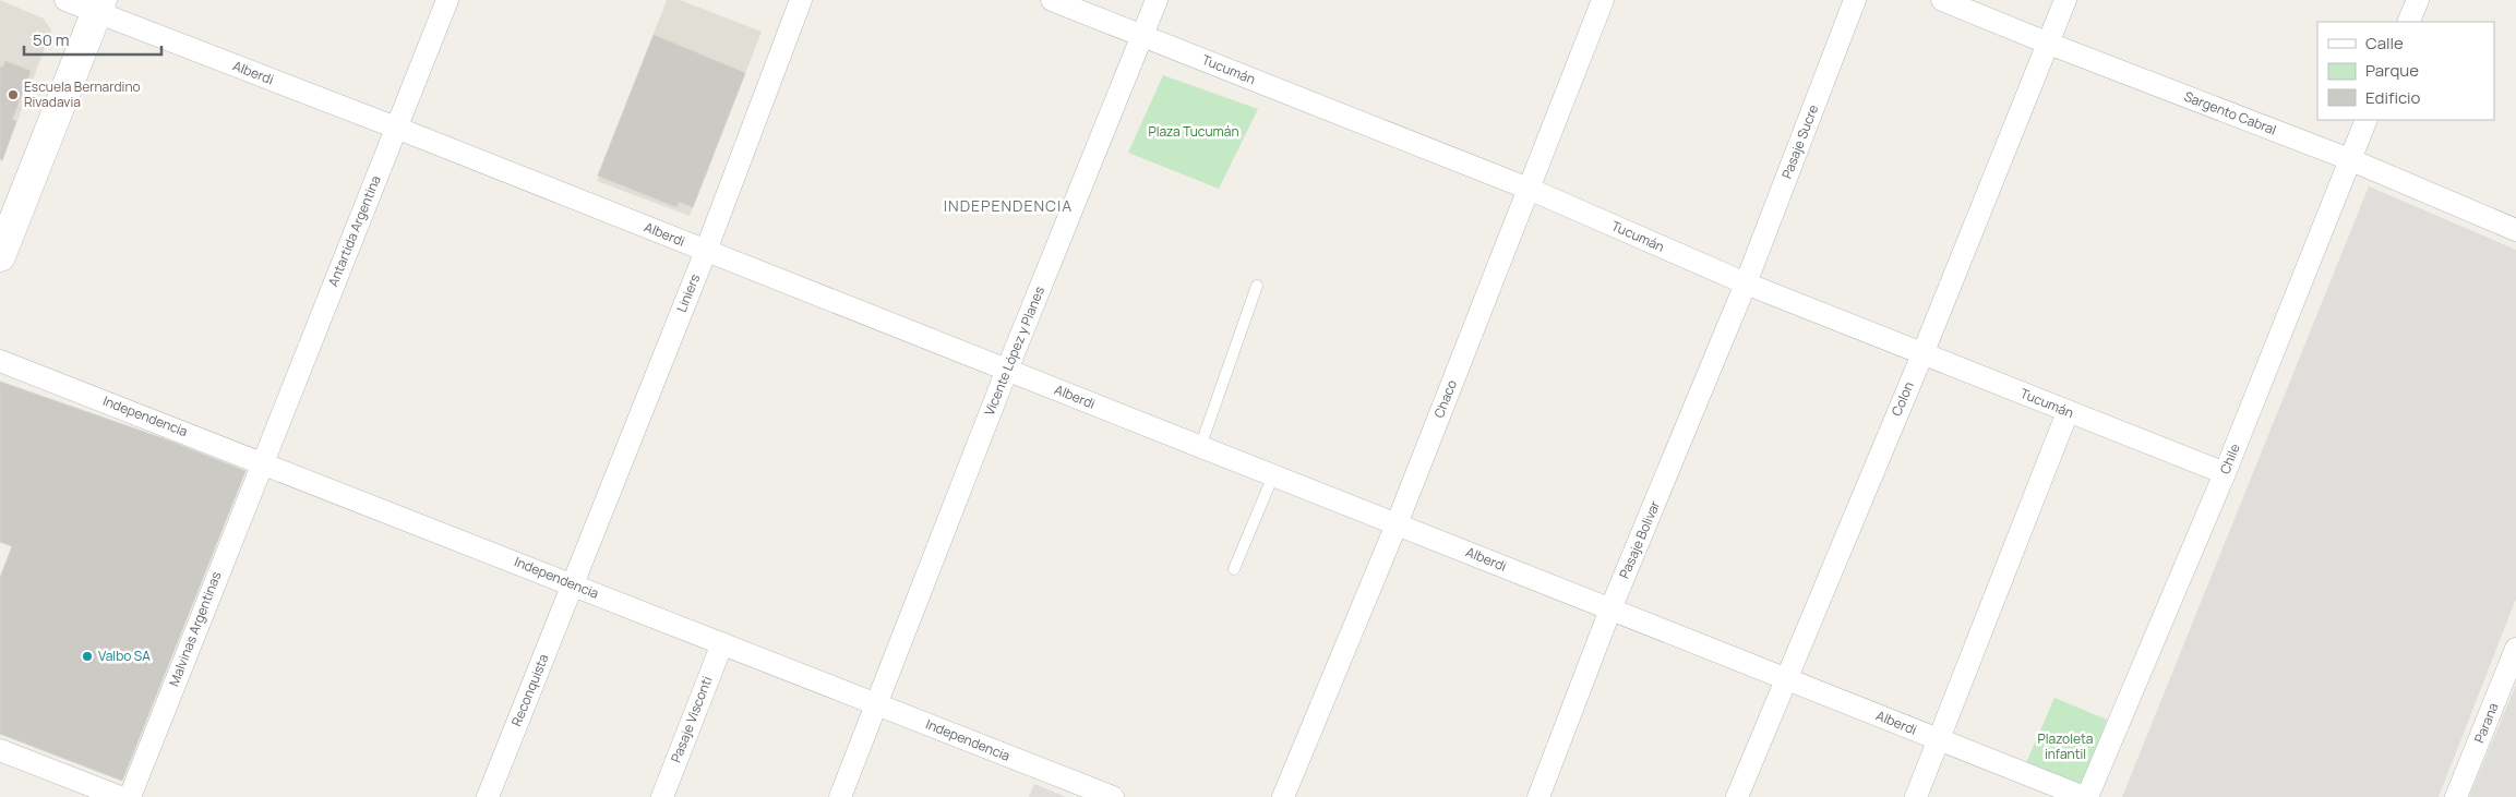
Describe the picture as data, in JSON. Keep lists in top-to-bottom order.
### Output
{
  "streets": {
    "street": [
      "Tucumán",
      "Alberdi",
      "Sargento Cabral",
      "Pasaje Sucre",
      "Antartida Argentina",
      "Liniers",
      "Vicente López y Planes",
      "Chaco",
      "Colon",
      "Independencia",
      "Chile",
      "Pasaje Bolivar",
      "Malvinas Argentinas",
      "Reconquista",
      "Pasaje Visconti",
      "Parana"
    ]
  },
  "crossings": [
    ["Tucumán", "Pasaje Sucre"],
    ["Tucumán", "Vicente López y Planes"],
    ["Tucumán", "Chaco"],
    ["Tucumán", "Colon"],
    ["Tucumán", "Chile"],
    ["Tucumán", "Pasaje Bolivar"],
    ["Alberdi", "Antartida Argentina"],
    ["Alberdi", "Liniers"],
    ["Alberdi", "Vicente López y Planes"],
    ["Alberdi", "Chaco"],
    ["Alberdi", "Colon"],
    ["Alberdi", "Chile"],
    ["Alberdi", "Pasaje Bolivar"],
    ["Sargento Cabral", "Colon"],
    ["Sargento Cabral", "Chile"],
    ["Pasaje Sucre", "Pasaje Bolivar"],
    ["Antartida Argentina", "Independencia"],
    ["Antartida Argentina", "Malvinas Argentinas"],
    ["Liniers", "Independencia"],
    ["Liniers", "Reconquista"],
    ["Vicente López y Planes", "Independencia"],
    ["Independencia", "Malvinas Argentinas"],
    ["Independencia", "Reconquista"],
    ["Independencia", "Pasaje Visconti"]
  ],
  "districts": ["INDEPENDENCIA"],
  "parks": ["Plaza Tucumán", "Plazoleta infantil"],
  "places": ["Escuela Bernardino Rivadavia", "Valbo SA"],
  "legend": ["Calle", "Parque", "Edificio"],
  "scale_bar": "50 m"
}
